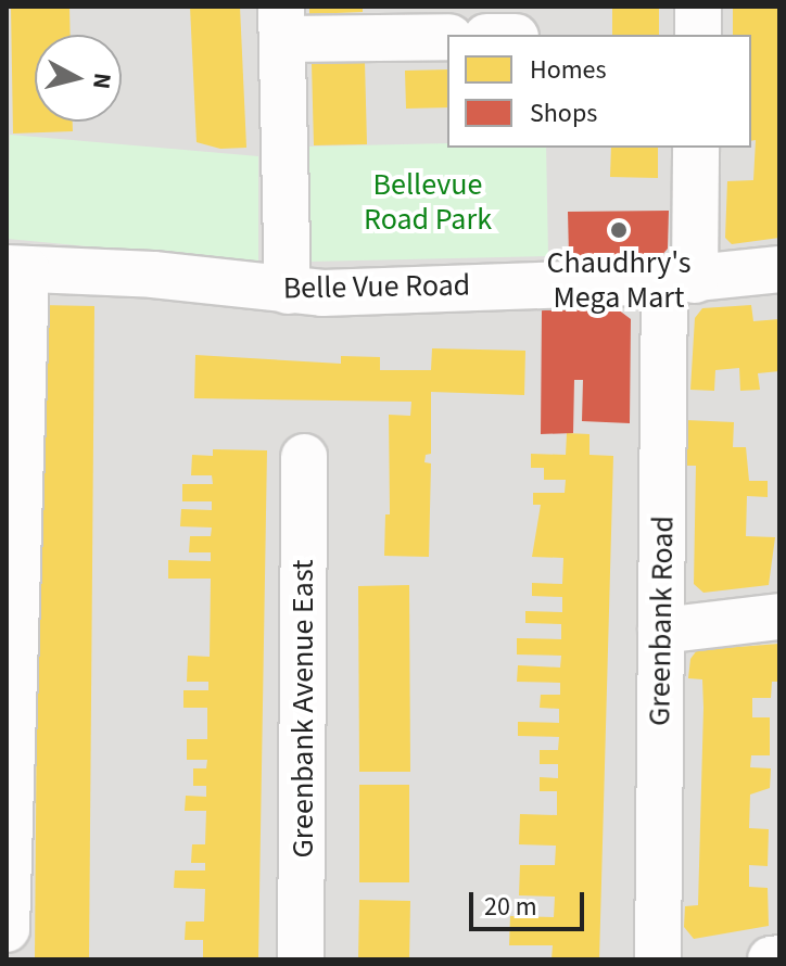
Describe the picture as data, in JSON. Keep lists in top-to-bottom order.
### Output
{
  "streets": {
    "street": ["Belle Vue Road", "Greenbank Road", "Greenbank Avenue East"]
  },
  "crossings": [
    ["Belle Vue Road", "Greenbank Road"]
  ],
  "parks": ["Bellevue Road Park"],
  "places": ["Chaudhry's Mega Mart"],
  "legend": ["Homes", "Shops"],
  "scale_bar": "20 m",
  "north": "right"
}
